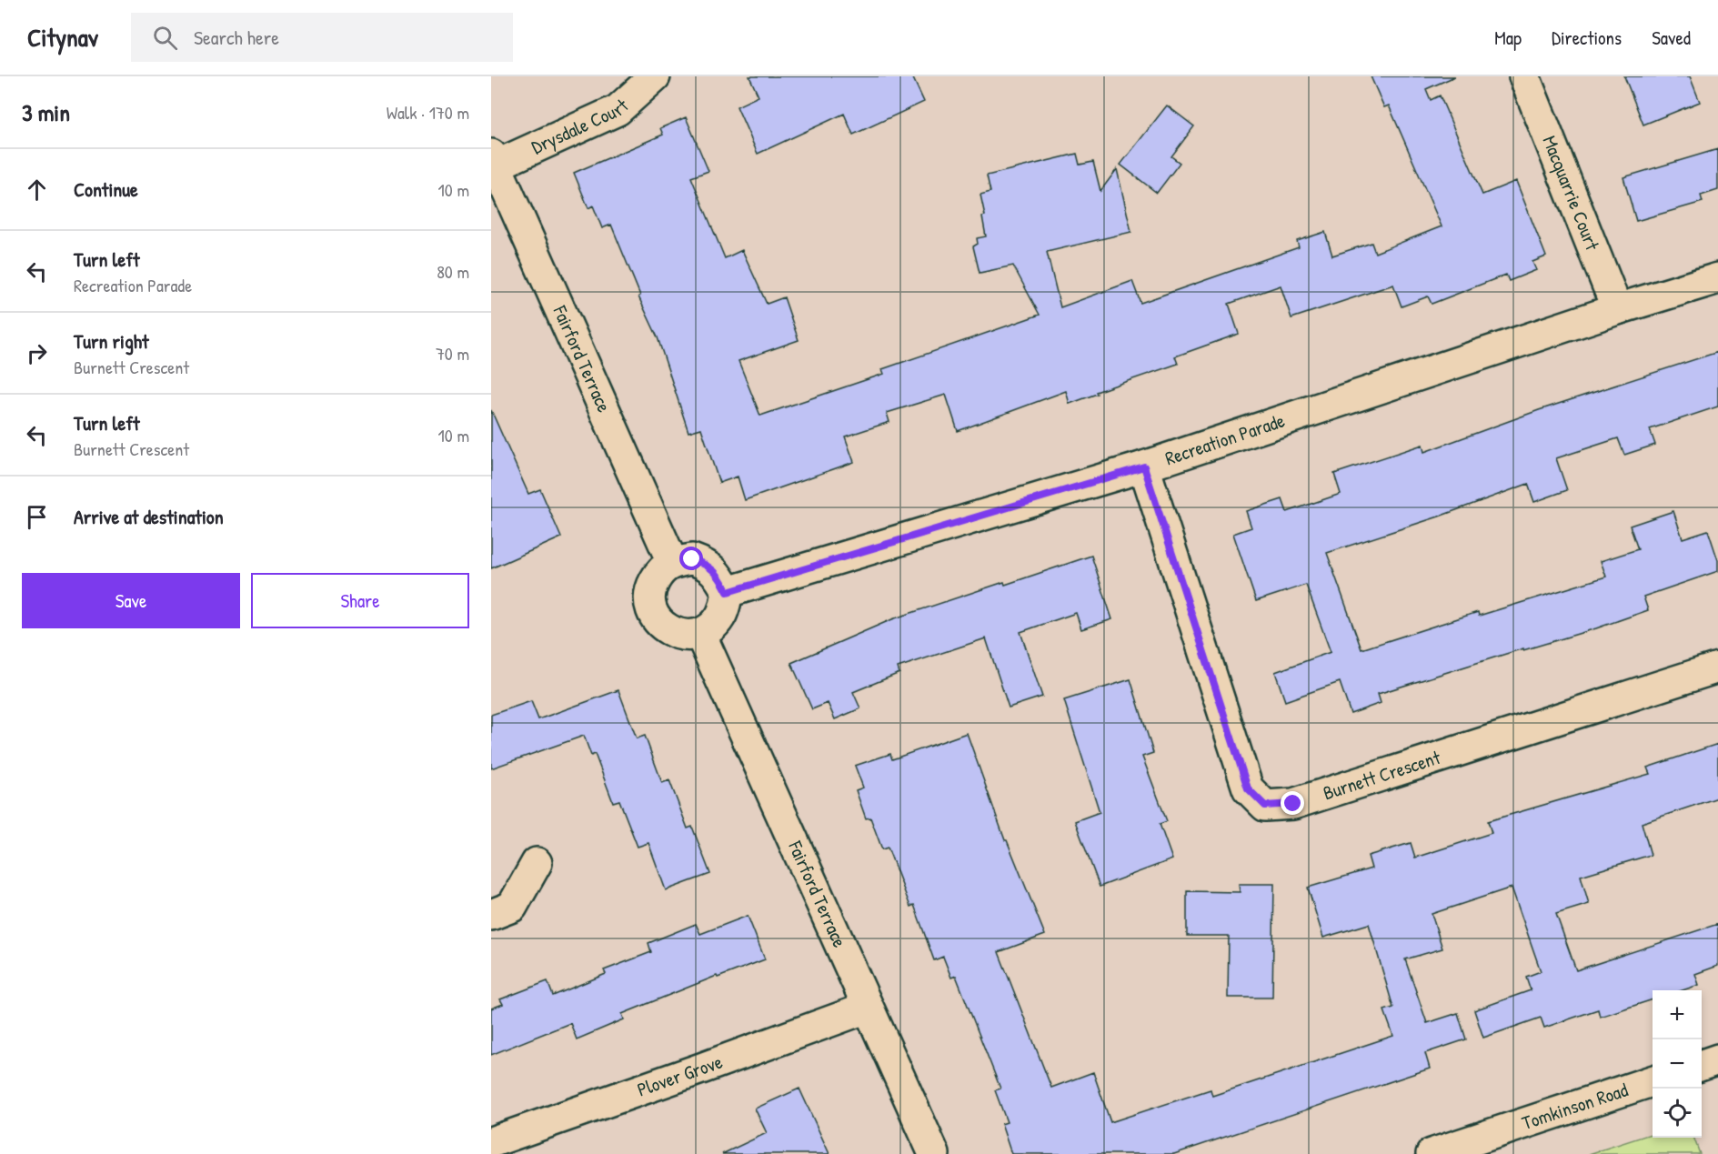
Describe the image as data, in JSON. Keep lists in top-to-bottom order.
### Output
{
  "streets": {
    "street": [
      "Drysdale Court",
      "Macquarrie Court",
      "Fairford Terrace",
      "Recreation Parade",
      "Burnett Crescent",
      "Plover Grove",
      "Tomkinson Road"
    ]
  },
  "crossings": [
    ["Drysdale Court", "Fairford Terrace"],
    ["Macquarrie Court", "Recreation Parade"],
    ["Fairford Terrace", "Recreation Parade"],
    ["Fairford Terrace", "Plover Grove"],
    ["Recreation Parade", "Burnett Crescent"]
  ],
  "page": {
    "header": "Citynav",
    "search": "Search here",
    "nav": ["Map", "Directions", "Saved"],
    "heading": ["3 min", "Walk · 170 m"],
    "list": [
      ["Continue", "10 m"],
      ["Turn left", "Recreation Parade", "80 m"],
      ["Turn right", "Burnett Crescent", "70 m"],
      ["Turn left", "Burnett Crescent", "10 m"],
      "Arrive at destination"
    ],
    "buttons": ["Save", "Share"],
    "map_buttons": ["+", "−"]
  }
}
